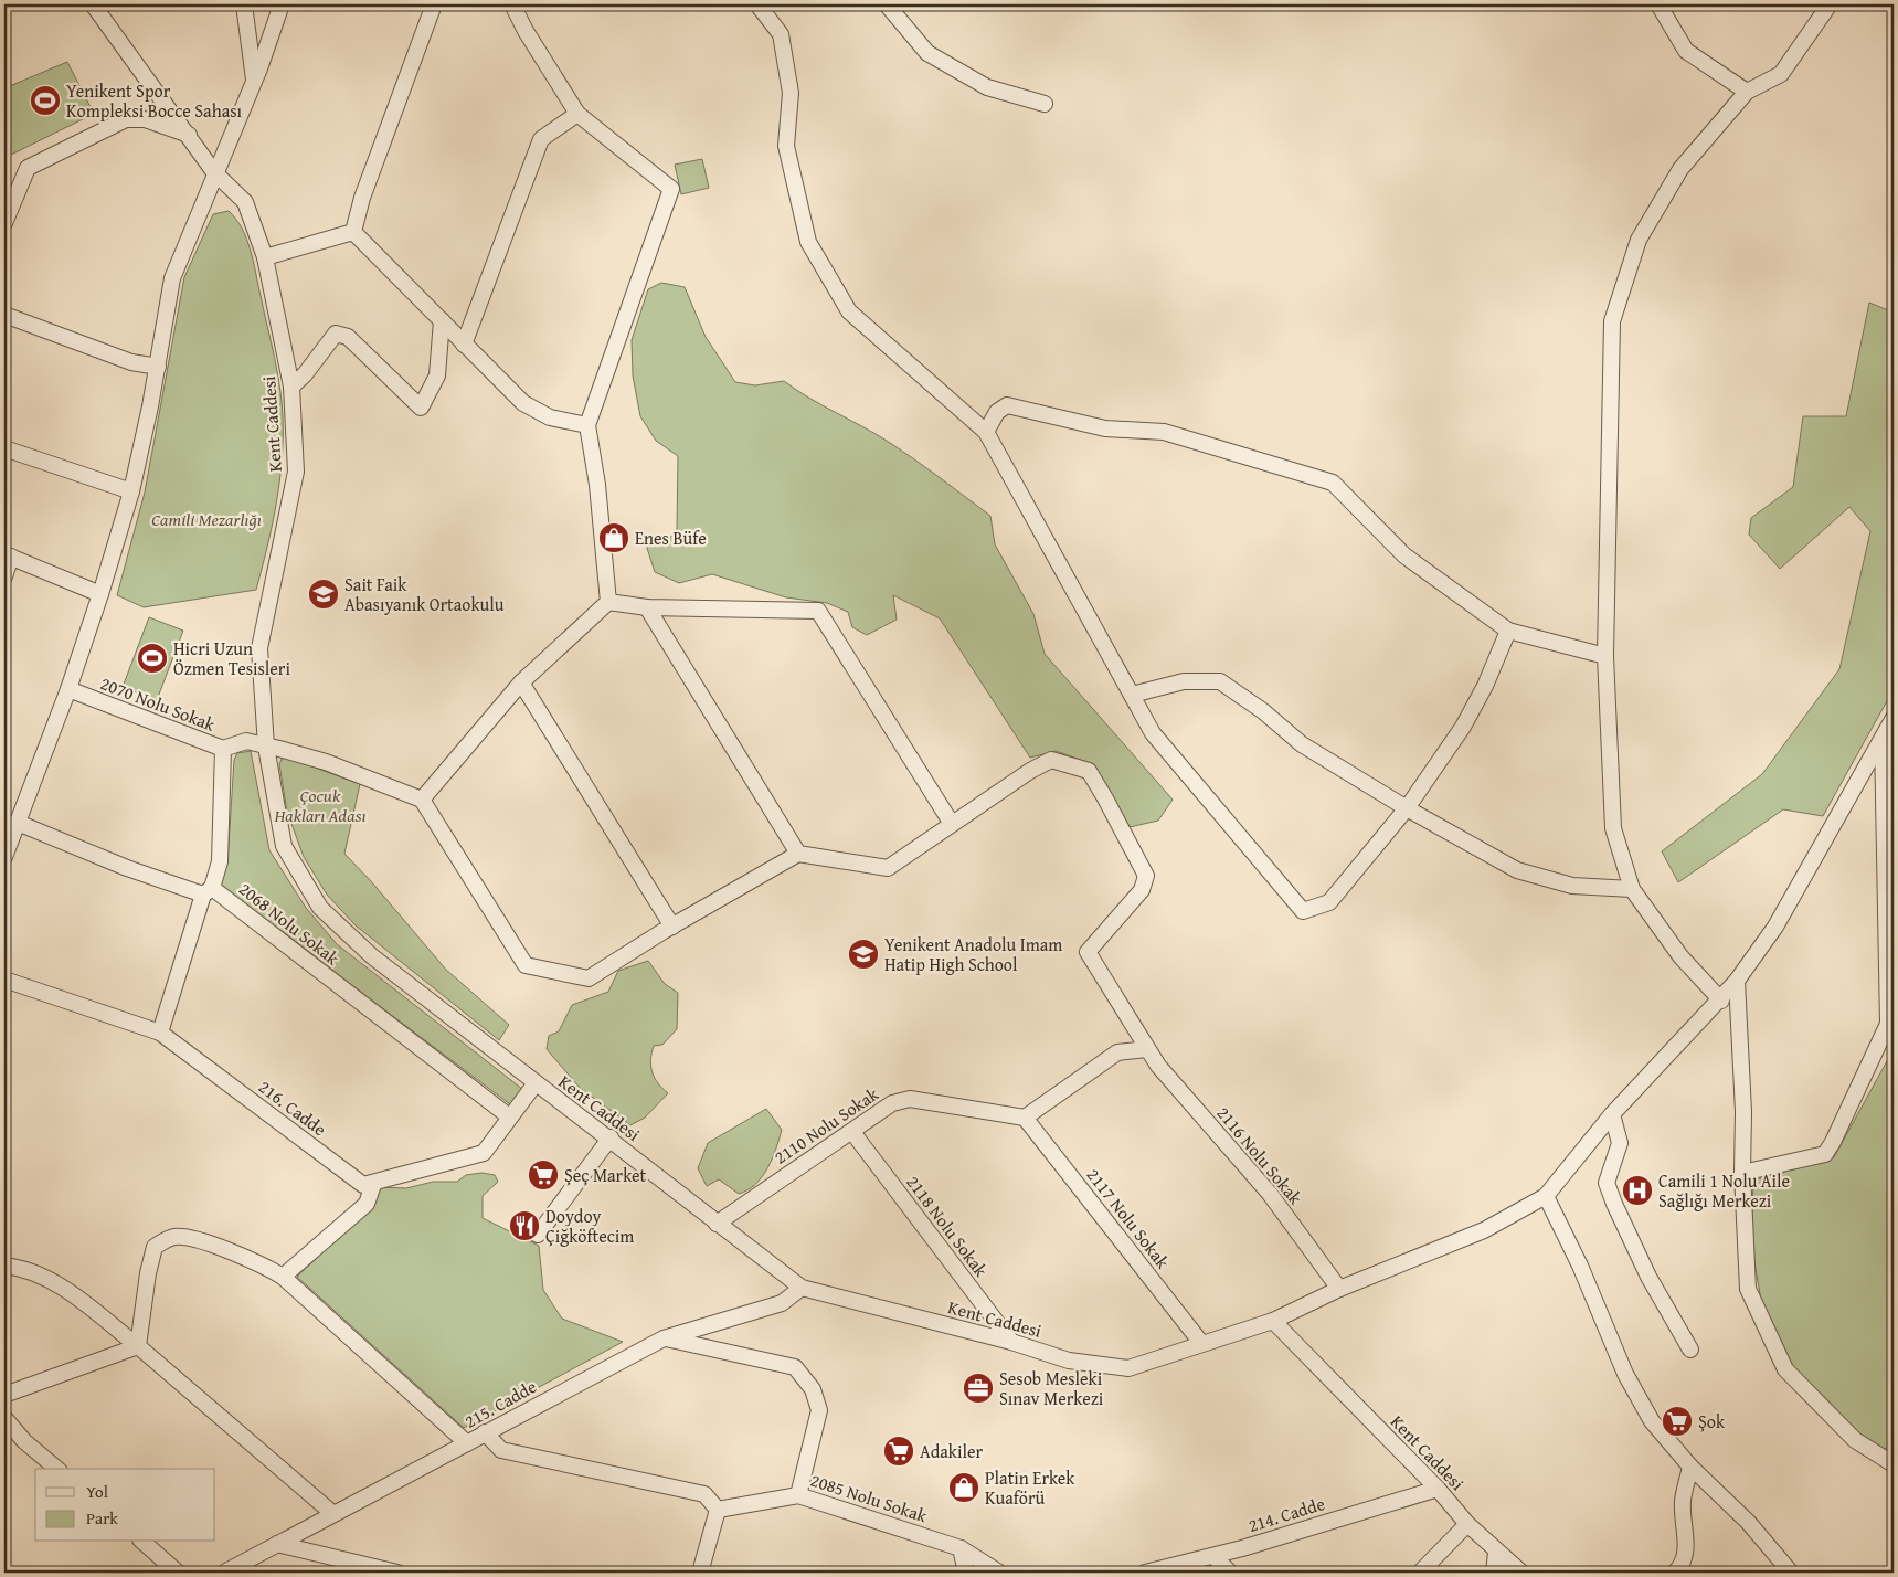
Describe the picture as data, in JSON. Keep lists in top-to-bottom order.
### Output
{
  "streets": {
    "street": [
      "Kent Caddesi",
      "2070 Nolu Sokak",
      "2068 Nolu Sokak",
      "216. Cadde",
      "2110 Nolu Sokak",
      "2116 Nolu Sokak",
      "2117 Nolu Sokak",
      "2118 Nolu Sokak",
      "215. Cadde",
      "2085 Nolu Sokak",
      "214. Cadde"
    ]
  },
  "crossings": [
    ["Kent Caddesi", "2070 Nolu Sokak"],
    ["Kent Caddesi", "2110 Nolu Sokak"],
    ["Kent Caddesi", "2117 Nolu Sokak"],
    ["Kent Caddesi", "2118 Nolu Sokak"],
    ["Kent Caddesi", "215. Cadde"],
    ["Kent Caddesi", "214. Cadde"],
    ["2110 Nolu Sokak", "2117 Nolu Sokak"],
    ["2110 Nolu Sokak", "2118 Nolu Sokak"]
  ],
  "parks": ["Camili Mezarlığı", "Çocuk Hakları Adası"],
  "places": {
    "sports": ["Yenikent Spor Kompleksi Bocce Sahası", "Hicri Uzun Özmen Tesisleri"],
    "shop": ["Enes Büfe", "Platin Erkek Kuaförü"],
    "school or university": ["Sait Faik Abasıyanık Ortaokulu", "Yenikent Anadolu Imam Hatip High School"],
    "supermarket": ["Şeç Market", "Şok", "Adakiler"],
    "hospital": ["Camili 1 Nolu Aile Sağlığı Merkezi"],
    "restaurant": ["Doydoy Çiğköftecim"],
    "office": ["Sesob Mesleki Sınav Merkezi"]
  },
  "legend": ["Yol", "Park"]
}
